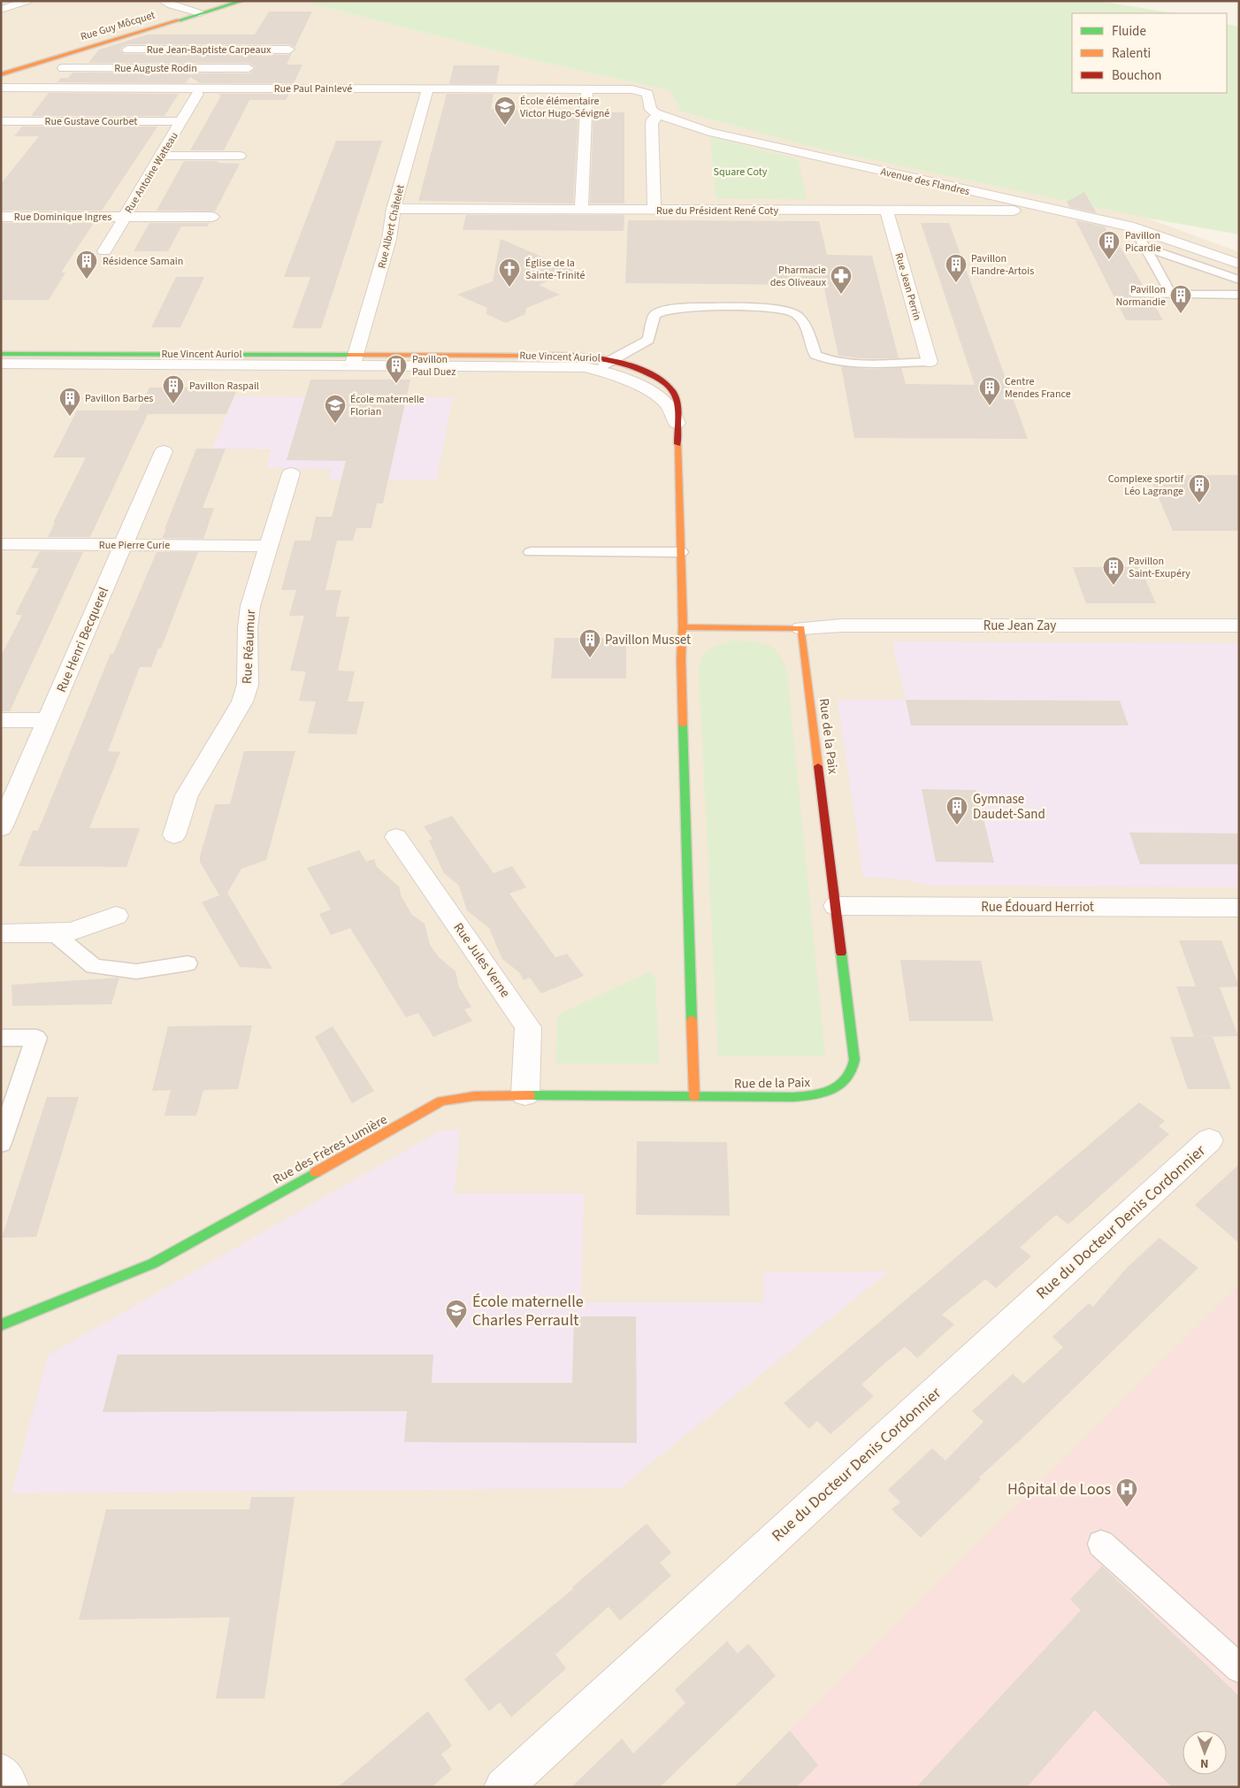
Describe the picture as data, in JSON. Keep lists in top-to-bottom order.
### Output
{
  "streets": {
    "street": [
      "Rue Guy Môcquet",
      "Rue Jean-Baptiste Carpeaux",
      "Rue Auguste Rodin",
      "Rue Paul Painlevé",
      "Rue Gustave Courbet",
      "Rue Antoine Watteau",
      "Avenue des Flandres",
      "Rue du Président René Coty",
      "Rue Dominique Ingres",
      "Rue Albert Châtelet",
      "Rue Jean Perrin",
      "Rue Vincent Auriol",
      "Rue Pierre Curie",
      "Rue Jean Zay",
      "Rue Henri Becquerel",
      "Rue Réaumur",
      "Rue de la Paix",
      "Rue Édouard Herriot",
      "Rue Jules Verne",
      "Rue des Frères Lumière",
      "Rue du Docteur Denis Cordonnier"
    ]
  },
  "crossings": [
    ["Rue Paul Painlevé", "Avenue des Flandres"],
    ["Rue Paul Painlevé", "Rue Albert Châtelet"],
    ["Rue Gustave Courbet", "Rue Antoine Watteau"],
    ["Rue Antoine Watteau", "Rue Dominique Ingres"],
    ["Avenue des Flandres", "Rue du Président René Coty"],
    ["Rue du Président René Coty", "Rue Albert Châtelet"],
    ["Rue du Président René Coty", "Rue Jean Perrin"],
    ["Rue Albert Châtelet", "Rue Vincent Auriol"],
    ["Rue Pierre Curie", "Rue Henri Becquerel"],
    ["Rue Pierre Curie", "Rue Réaumur"],
    ["Rue Jean Zay", "Rue de la Paix"],
    ["Rue de la Paix", "Rue Édouard Herriot"],
    ["Rue de la Paix", "Rue des Frères Lumière"],
    ["Rue Jules Verne", "Rue des Frères Lumière"]
  ],
  "parks": ["Square Coty"],
  "places": {
    "school or university": ["École élémentaire Victor Hugo-Sévigné", "École maternelle Florian", "École maternelle Charles Perrault"],
    "building": [
      "Pavillon Picardie",
      "Résidence Samain",
      "Pavillon Flandre-Artois",
      "Pavillon Normandie",
      "Pavillon Paul Duez",
      "Pavillon Raspail",
      "Centre Mendes France",
      "Pavillon Barbes",
      "Complexe sportif Léo Lagrange",
      "Pavillon Saint-Exupéry",
      "Pavillon Musset",
      "Gymnase Daudet-Sand"
    ],
    "church": ["Église de la Sainte-Trinité"],
    "pharmacy": ["Pharmacie des Oliveaux"],
    "hospital": ["Hôpital de Loos"]
  },
  "legend": ["Fluide", "Ralenti", "Bouchon"],
  "north": "bottom"
}
